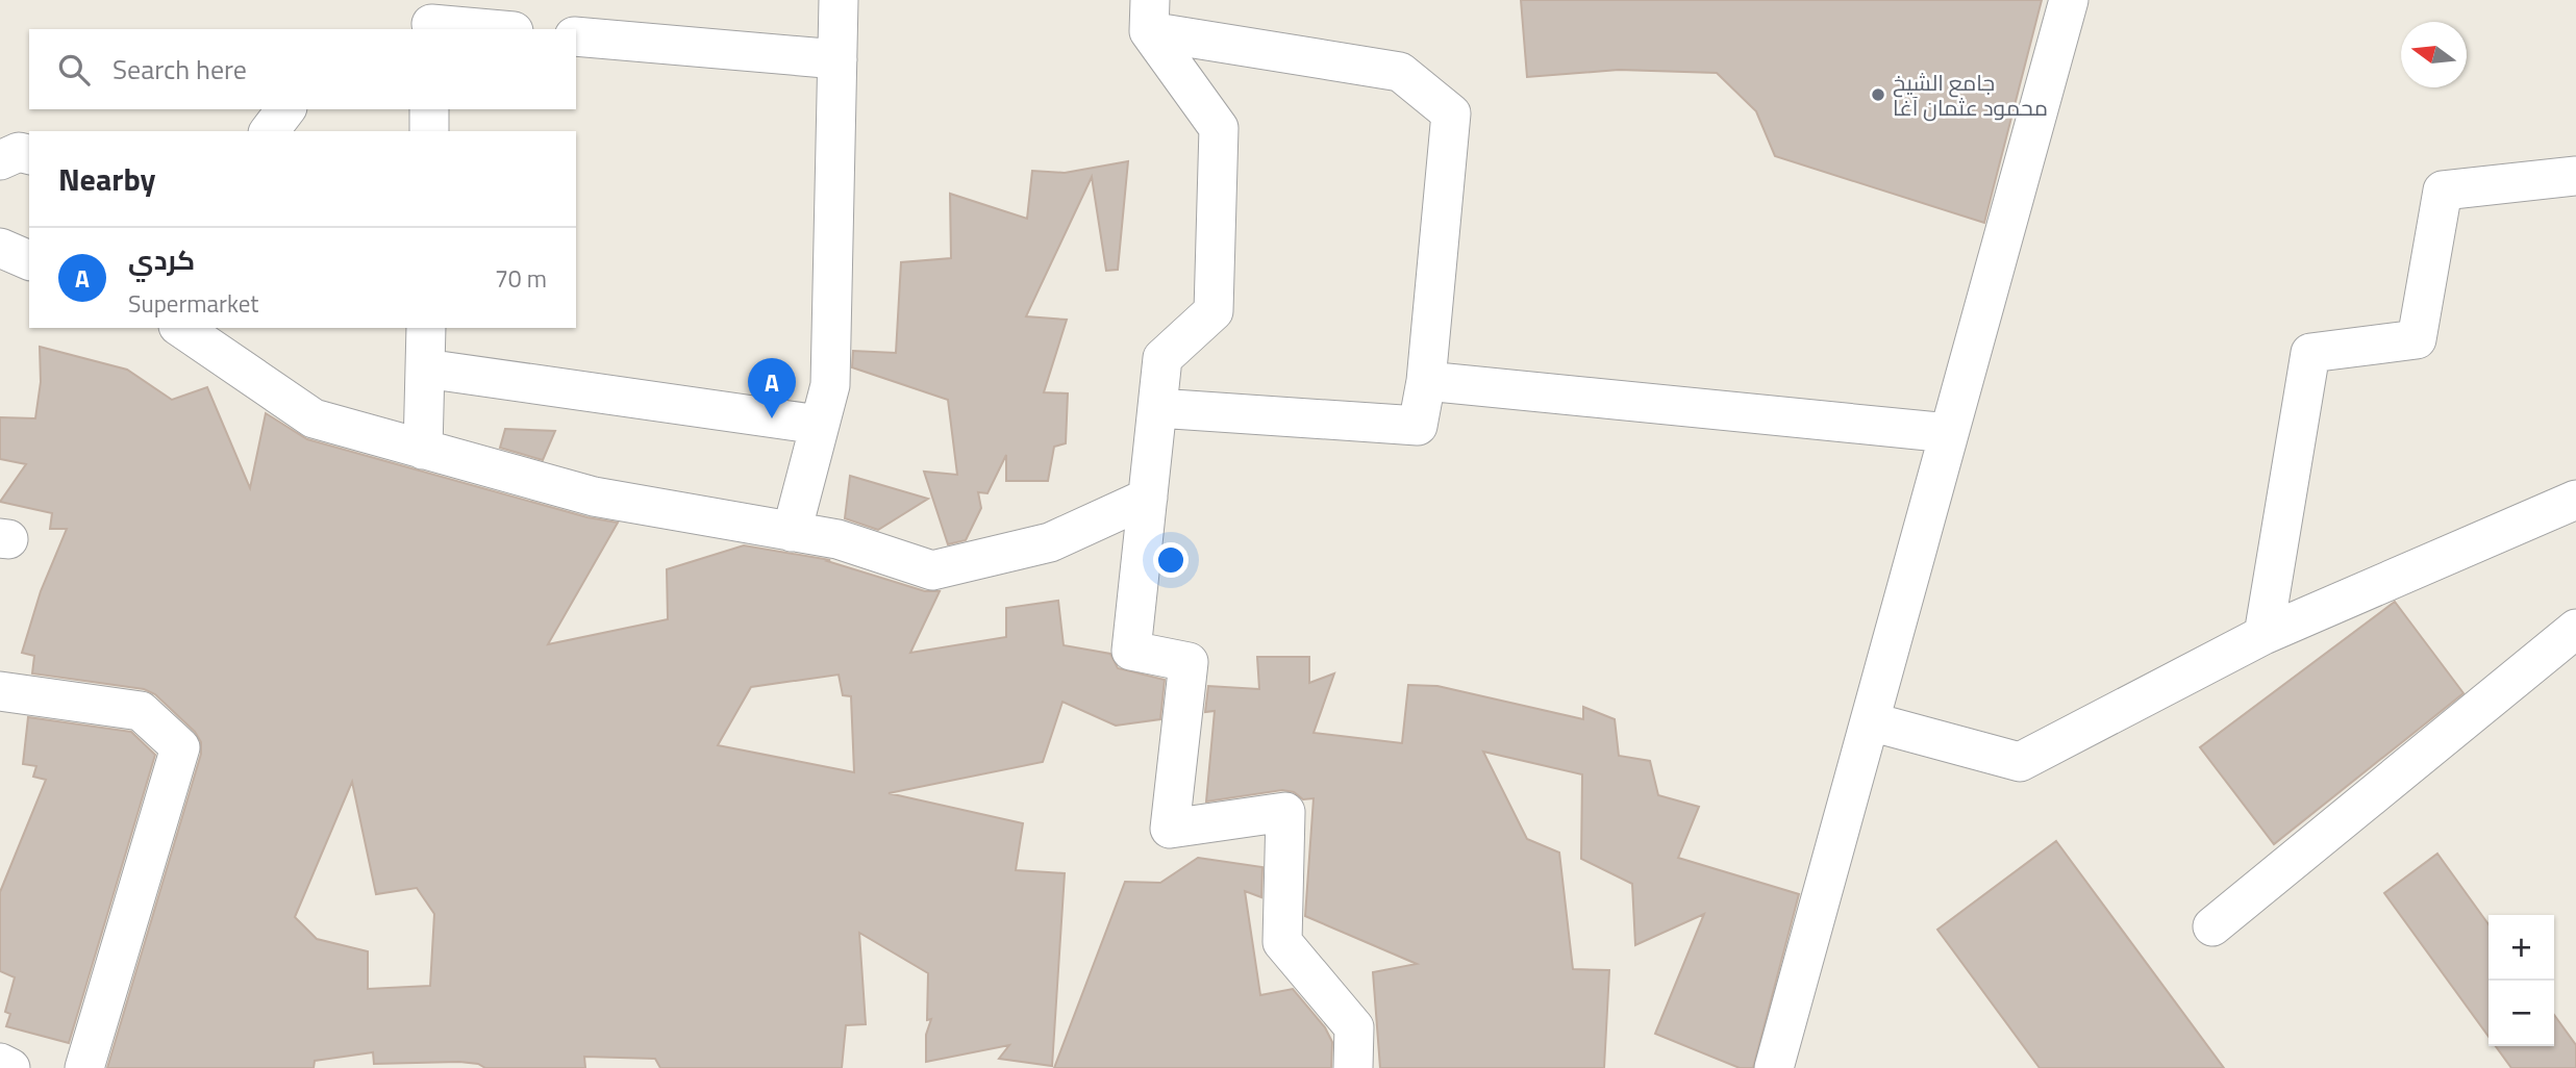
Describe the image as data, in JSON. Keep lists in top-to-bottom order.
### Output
{
  "places": ["جامع الشيخ محمود عثمان آغا"],
  "north": "left",
  "page": {
    "search": "Search here",
    "heading": "Nearby",
    "list": [
      {
        "mark": "A",
        "name": "كردي",
        "note": "Supermarket",
        "value": "70 m"
      }
    ],
    "pins": "A",
    "map_buttons": ["+", "−"]
  }
}
